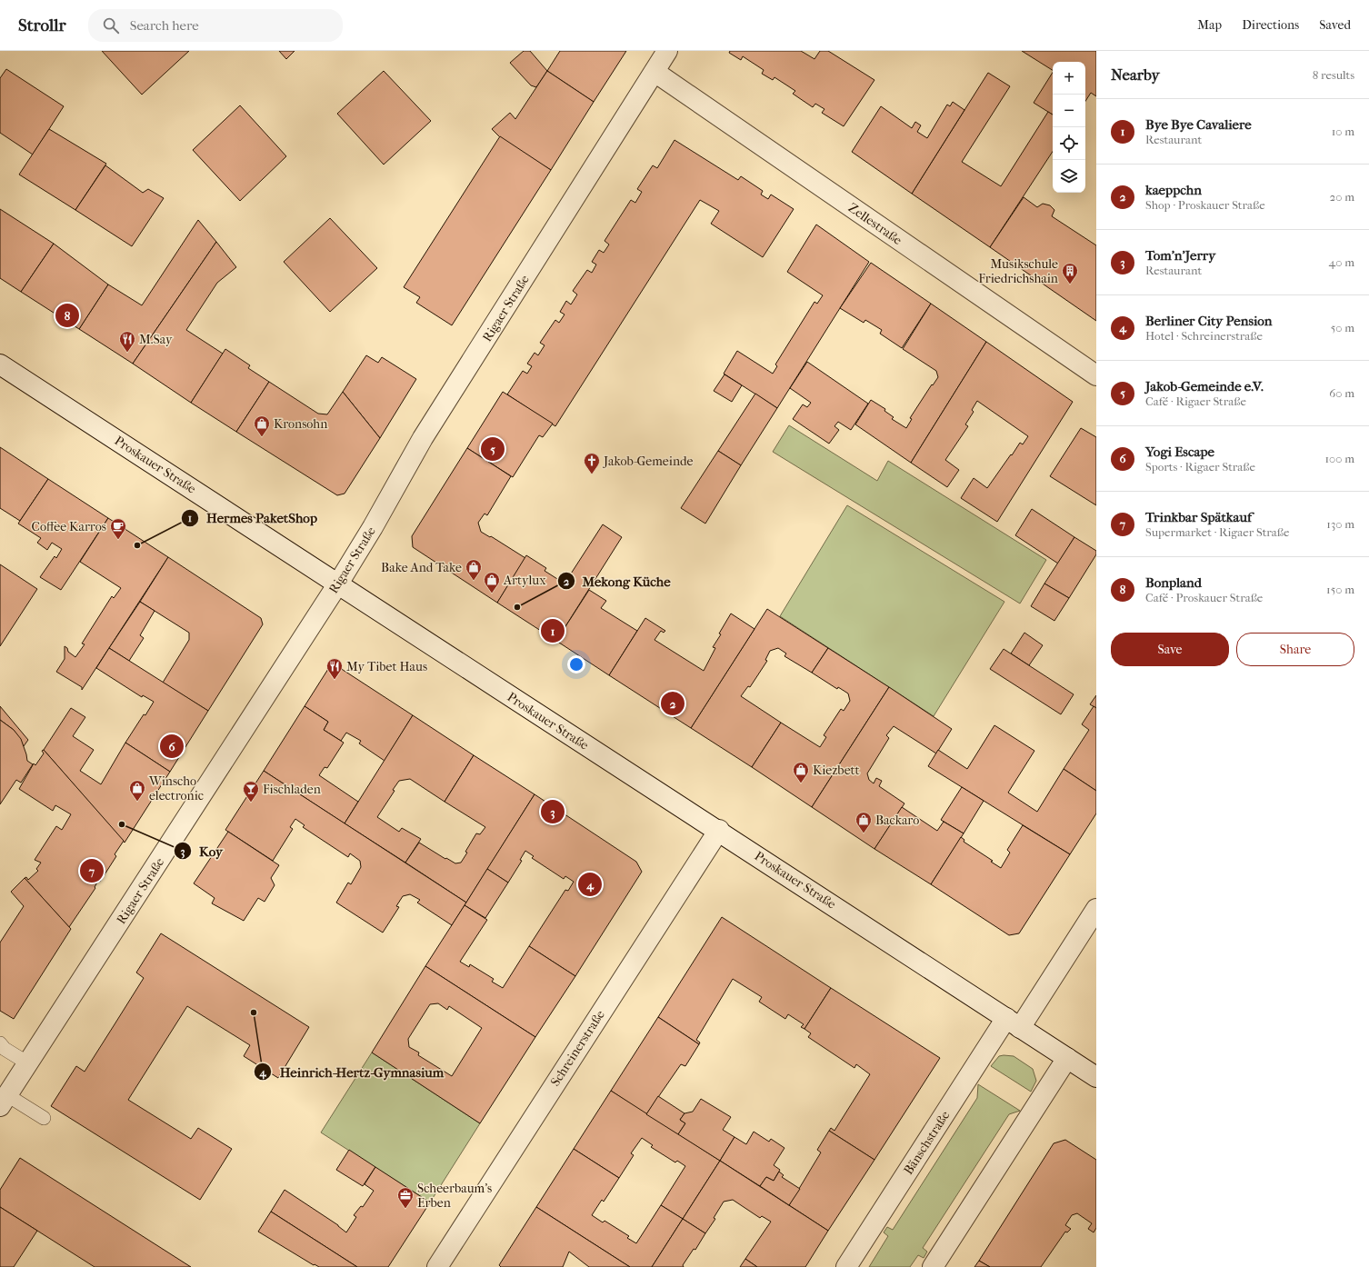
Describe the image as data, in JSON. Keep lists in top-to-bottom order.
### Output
{
  "streets": {
    "street": [
      "Zellestraße",
      "Rigaer Straße",
      "Proskauer Straße",
      "Schreinerstraße",
      "Bänschstraße"
    ]
  },
  "crossings": [
    ["Zellestraße", "Rigaer Straße"],
    ["Rigaer Straße", "Proskauer Straße"],
    ["Proskauer Straße", "Schreinerstraße"],
    ["Proskauer Straße", "Bänschstraße"]
  ],
  "places": {
    "building": ["Musikschule Friedrichshain"],
    "restaurant": ["M.Say", "My Tibet Haus"],
    "shop": [
      "Kronsohn",
      "Bake And Take",
      "Artylux",
      "Kiezbett",
      "Winscho electronic",
      "Backaro"
    ],
    "church": ["Jakob-Gemeinde"],
    "cafe": ["Coffee Karros"],
    "other": [
      "Hermes PaketShop",
      "Mekong Küche",
      "Koy",
      "Heinrich-Hertz-Gymnasium"
    ],
    "bar": ["Fischladen"],
    "office": ["Scheerbaum's Erben"]
  },
  "page": {
    "header": "Strollr",
    "search": "Search here",
    "nav": ["Map", "Directions", "Saved"],
    "heading": ["Nearby", "8 results"],
    "map_buttons": ["+", "−"],
    "list": [
      {
        "mark": "1",
        "name": "Bye Bye Cavaliere",
        "note": "Restaurant",
        "value": "10 m"
      },
      {
        "mark": "2",
        "name": "kaeppchn",
        "note": "Shop · Proskauer Straße",
        "value": "20 m"
      },
      {
        "mark": "3",
        "name": "Tom’n’Jerry",
        "note": "Restaurant",
        "value": "40 m"
      },
      {
        "mark": "4",
        "name": "Berliner City Pension",
        "note": "Hotel · Schreinerstraße",
        "value": "50 m"
      },
      {
        "mark": "5",
        "name": "Jakob-Gemeinde e.V.",
        "note": "Café · Rigaer Straße",
        "value": "60 m"
      },
      {
        "mark": "6",
        "name": "Yogi Escape",
        "note": "Sports · Rigaer Straße",
        "value": "100 m"
      },
      {
        "mark": "7",
        "name": "Trinkbar Spätkauf",
        "note": "Supermarket · Rigaer Straße",
        "value": "130 m"
      },
      {
        "mark": "8",
        "name": "Bonpland",
        "note": "Café · Proskauer Straße",
        "value": "150 m"
      }
    ],
    "pins": [
      "8",
      "5",
      "1",
      "2",
      "6",
      "3",
      "7",
      "4"
    ],
    "buttons": ["Save", "Share"]
  }
}
